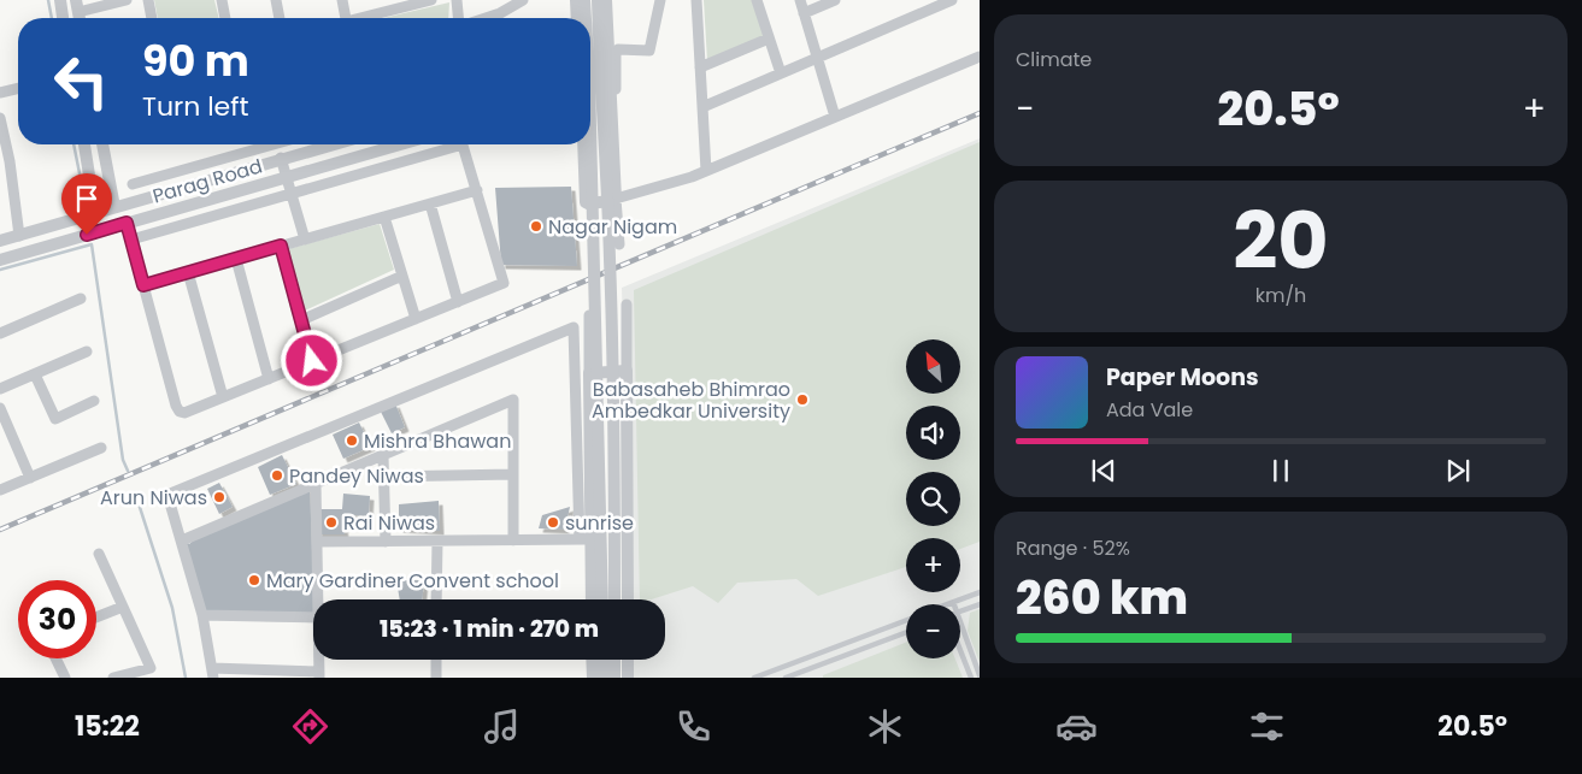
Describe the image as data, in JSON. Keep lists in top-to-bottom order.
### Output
{
  "streets": {
    "street": ["Parag Road"]
  },
  "places": [
    "Nagar Nigam",
    "Babasaheb Bhimrao Ambedkar University",
    "Mishra Bhawan",
    "Pandey Niwas",
    "Arun Niwas",
    "Rai Niwas",
    "sunrise",
    "Mary Gardiner Convent school"
  ],
  "north": "top left",
  "page": {
    "tile": [
      "Climate",
      ["20", "km/h"],
      ["Range · 52%", "260 km"]
    ],
    "turn": ["90 m", "Turn left"],
    "heat": ["−", "20.5°", "+"],
    "map_buttons": ["+", "−"],
    "song": ["Paper Moons", "Ada Vale"],
    "limit": "30",
    "trip": "15:23 · 1 min · 270 m",
    "tabs": ["15:22", "20.5°"]
  }
}
